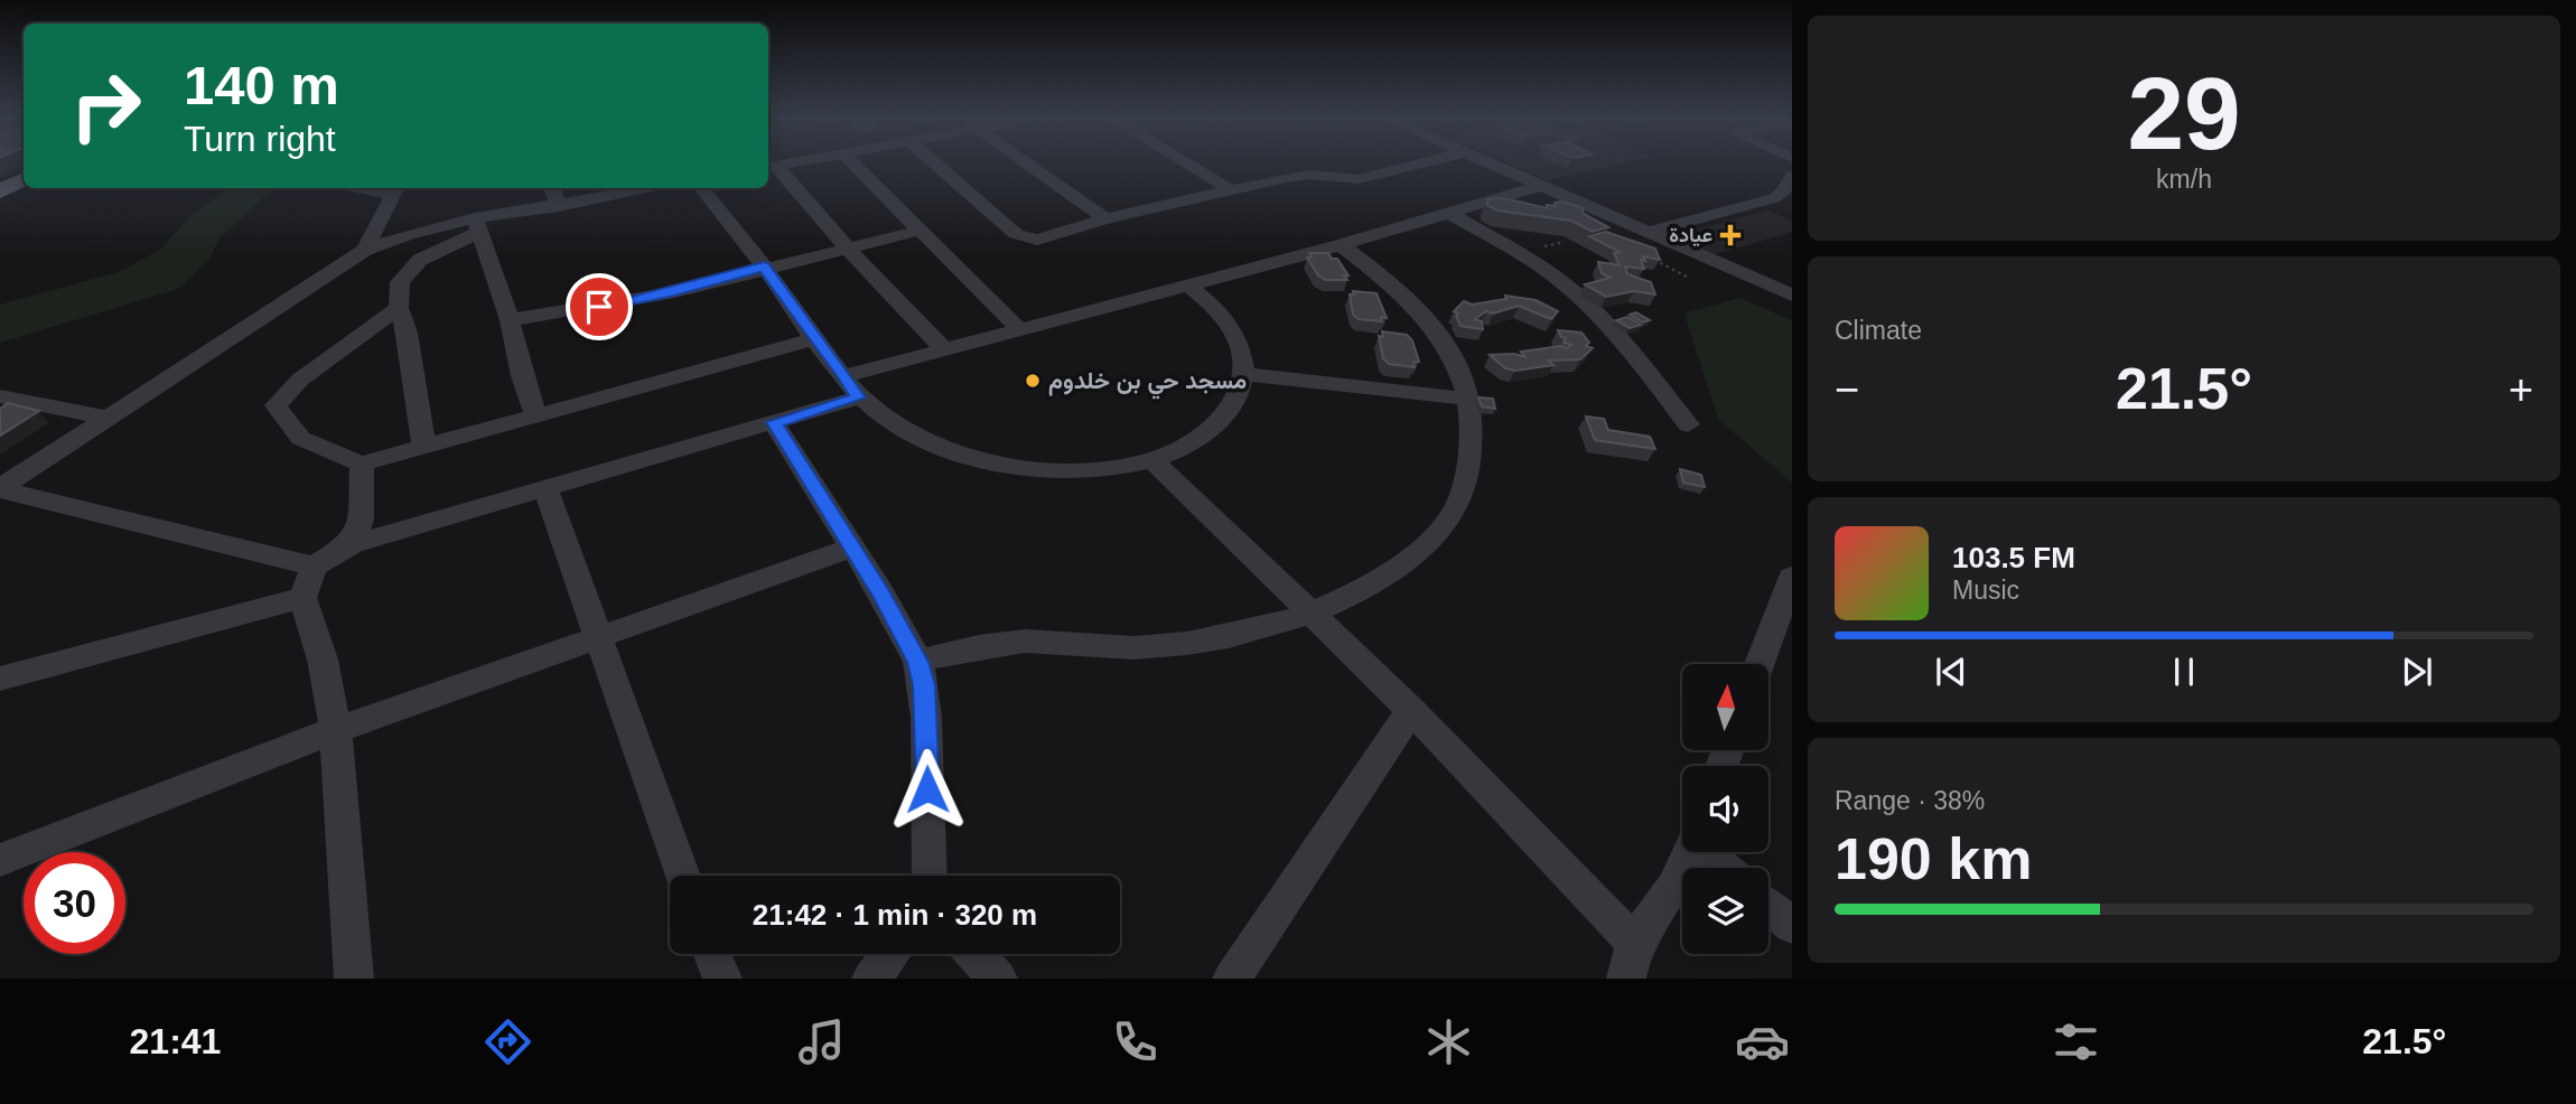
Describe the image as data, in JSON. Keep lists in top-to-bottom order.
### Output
{
  "places": {
    "health": ["عيادة"],
    "other": ["مسجد حي بن خلدوم"]
  },
  "north": "top",
  "page": {
    "tile": [
      ["29", "km/h"],
      "Climate",
      ["Range · 38%", "190 km"]
    ],
    "turn": ["140 m", "Turn right"],
    "heat": ["−", "21.5°", "+"],
    "song": ["103.5 FM", "Music"],
    "limit": "30",
    "trip": "21:42 · 1 min · 320 m",
    "tabs": ["21:41", "21.5°"]
  }
}
